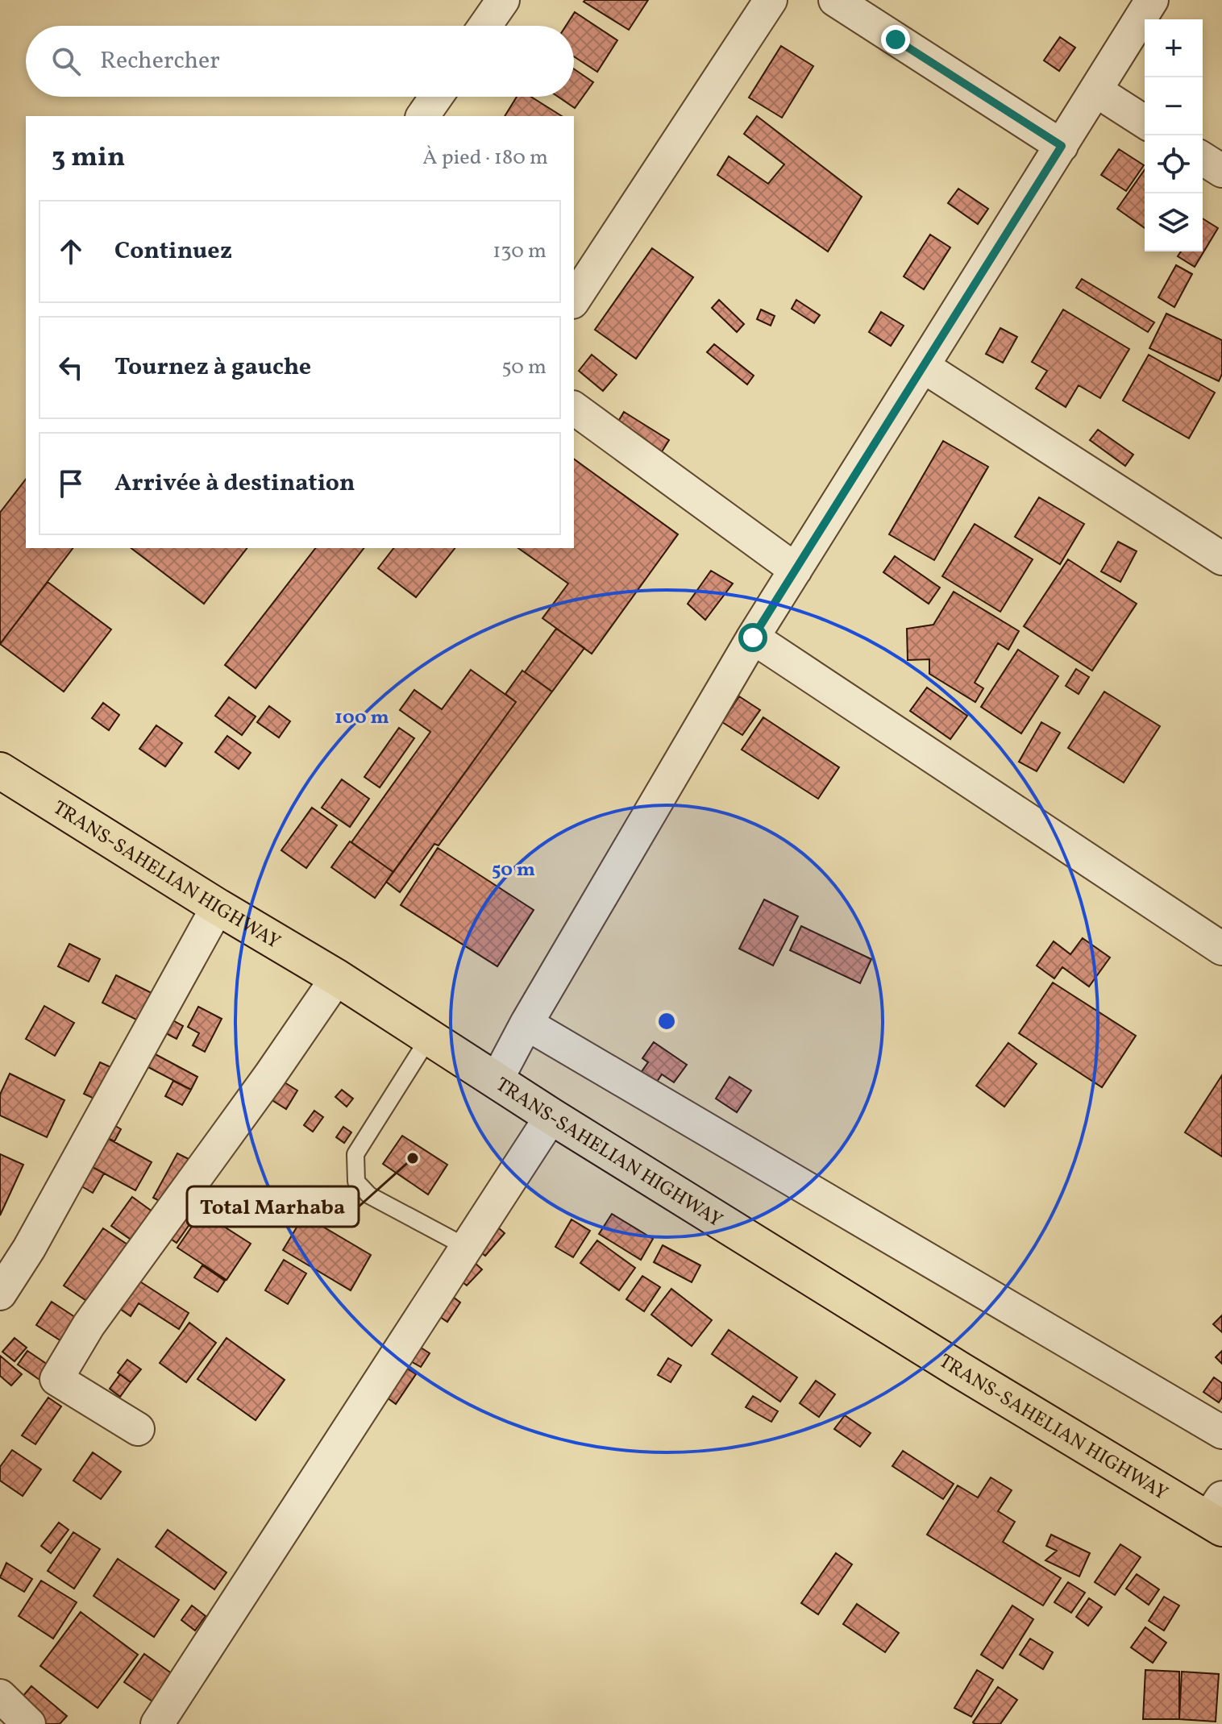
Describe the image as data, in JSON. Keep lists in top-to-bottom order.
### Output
{
  "streets": {
    "highway": ["TRANS-SAHELIAN HIGHWAY"]
  },
  "places": ["Total Marhaba"],
  "page": {
    "map_buttons": ["+", "−"],
    "search": "Rechercher",
    "heading": ["3 min", "À pied · 180 m"],
    "list": [
      ["Continuez", "130 m"],
      ["Tournez à gauche", "50 m"],
      "Arrivée à destination"
    ]
  },
  "rings": ["100 m", "50 m"]
}
